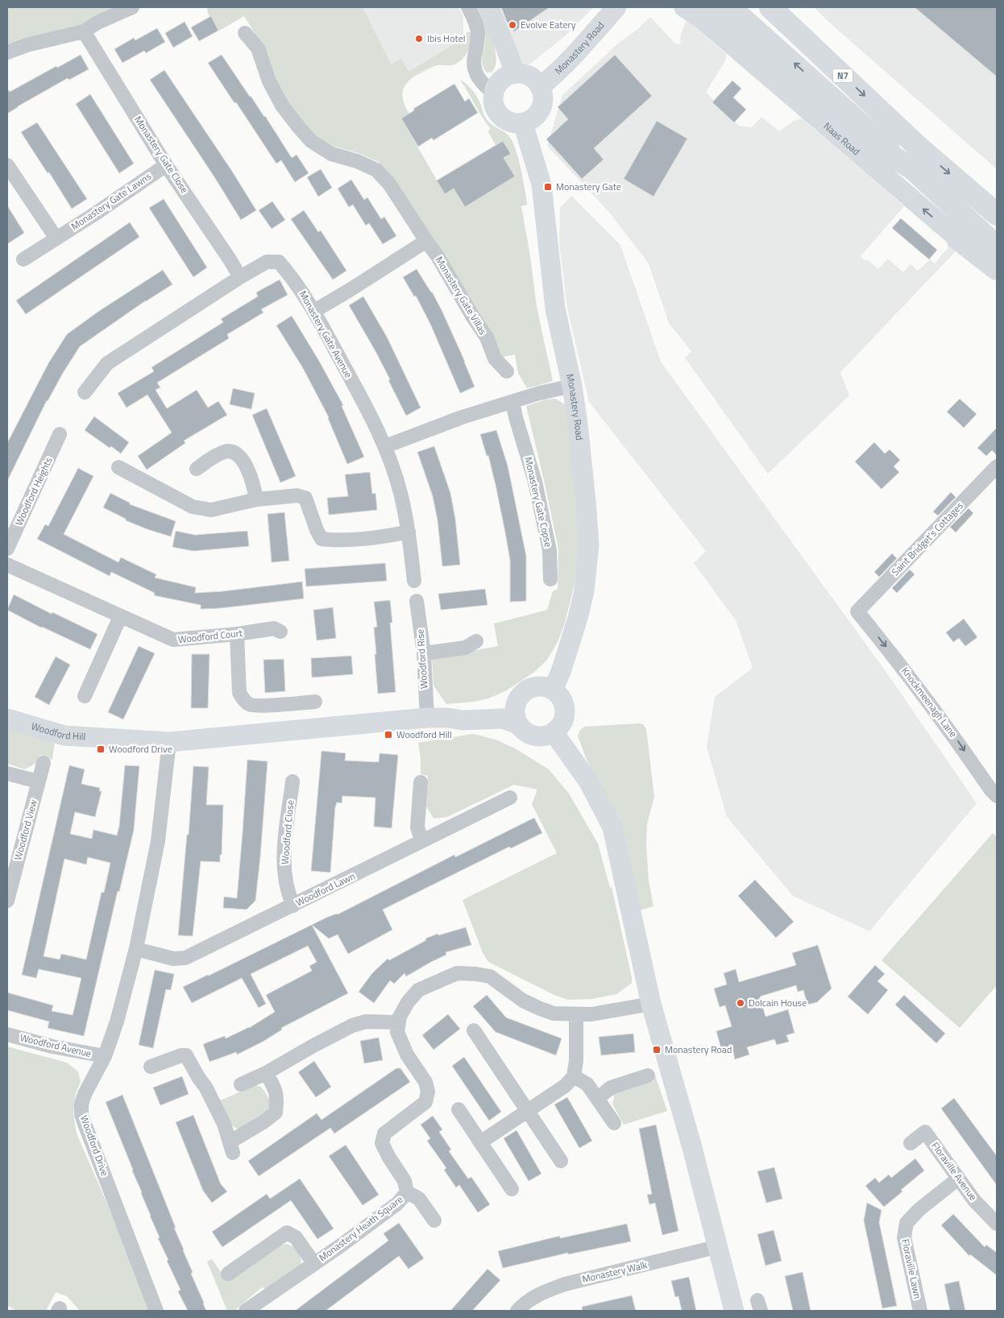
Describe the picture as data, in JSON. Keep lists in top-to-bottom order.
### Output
{
  "streets": {
    "highway": ["N7"],
    "street": [
      "Monastery Road",
      "Naas Road",
      "Monastery Gate Close",
      "Monastery Gate Lawns",
      "Monastery Gate Villas",
      "Monastery Gate Avenue",
      "Woodford Heights",
      "Monastery Gate Copse",
      "Saint Bridget's Cottages",
      "Woodford Court",
      "Woodford Rise",
      "Knockmeenagh Lane",
      "Woodford Hill",
      "Woodford View",
      "Woodford Close",
      "Woodford Lawn",
      "Woodford Avenue",
      "Woodford Drive",
      "Floraville Avenue",
      "Monastery Heath Square",
      "Floraville Lawn",
      "Monastery Walk"
    ]
  },
  "crossings": [
    ["Monastery Road", "Woodford Hill"],
    ["Monastery Gate Close", "Monastery Gate Lawns"],
    ["Monastery Gate Close", "Monastery Gate Avenue"],
    ["Saint Bridget's Cottages", "Knockmeenagh Lane"],
    ["Woodford Rise", "Woodford Hill"],
    ["Woodford Hill", "Woodford Drive"],
    ["Woodford Close", "Woodford Lawn"],
    ["Woodford Lawn", "Woodford Drive"],
    ["Woodford Avenue", "Woodford Drive"],
    ["Floraville Avenue", "Floraville Lawn"]
  ],
  "one_way": ["Knockmeenagh Lane"],
  "places": {
    "other": ["Evolve Eatery", "Ibis Hotel", "Dolcain House"],
    "transit": [
      "Monastery Gate",
      "Woodford Hill",
      "Woodford Drive",
      "Monastery Road"
    ]
  }
}
